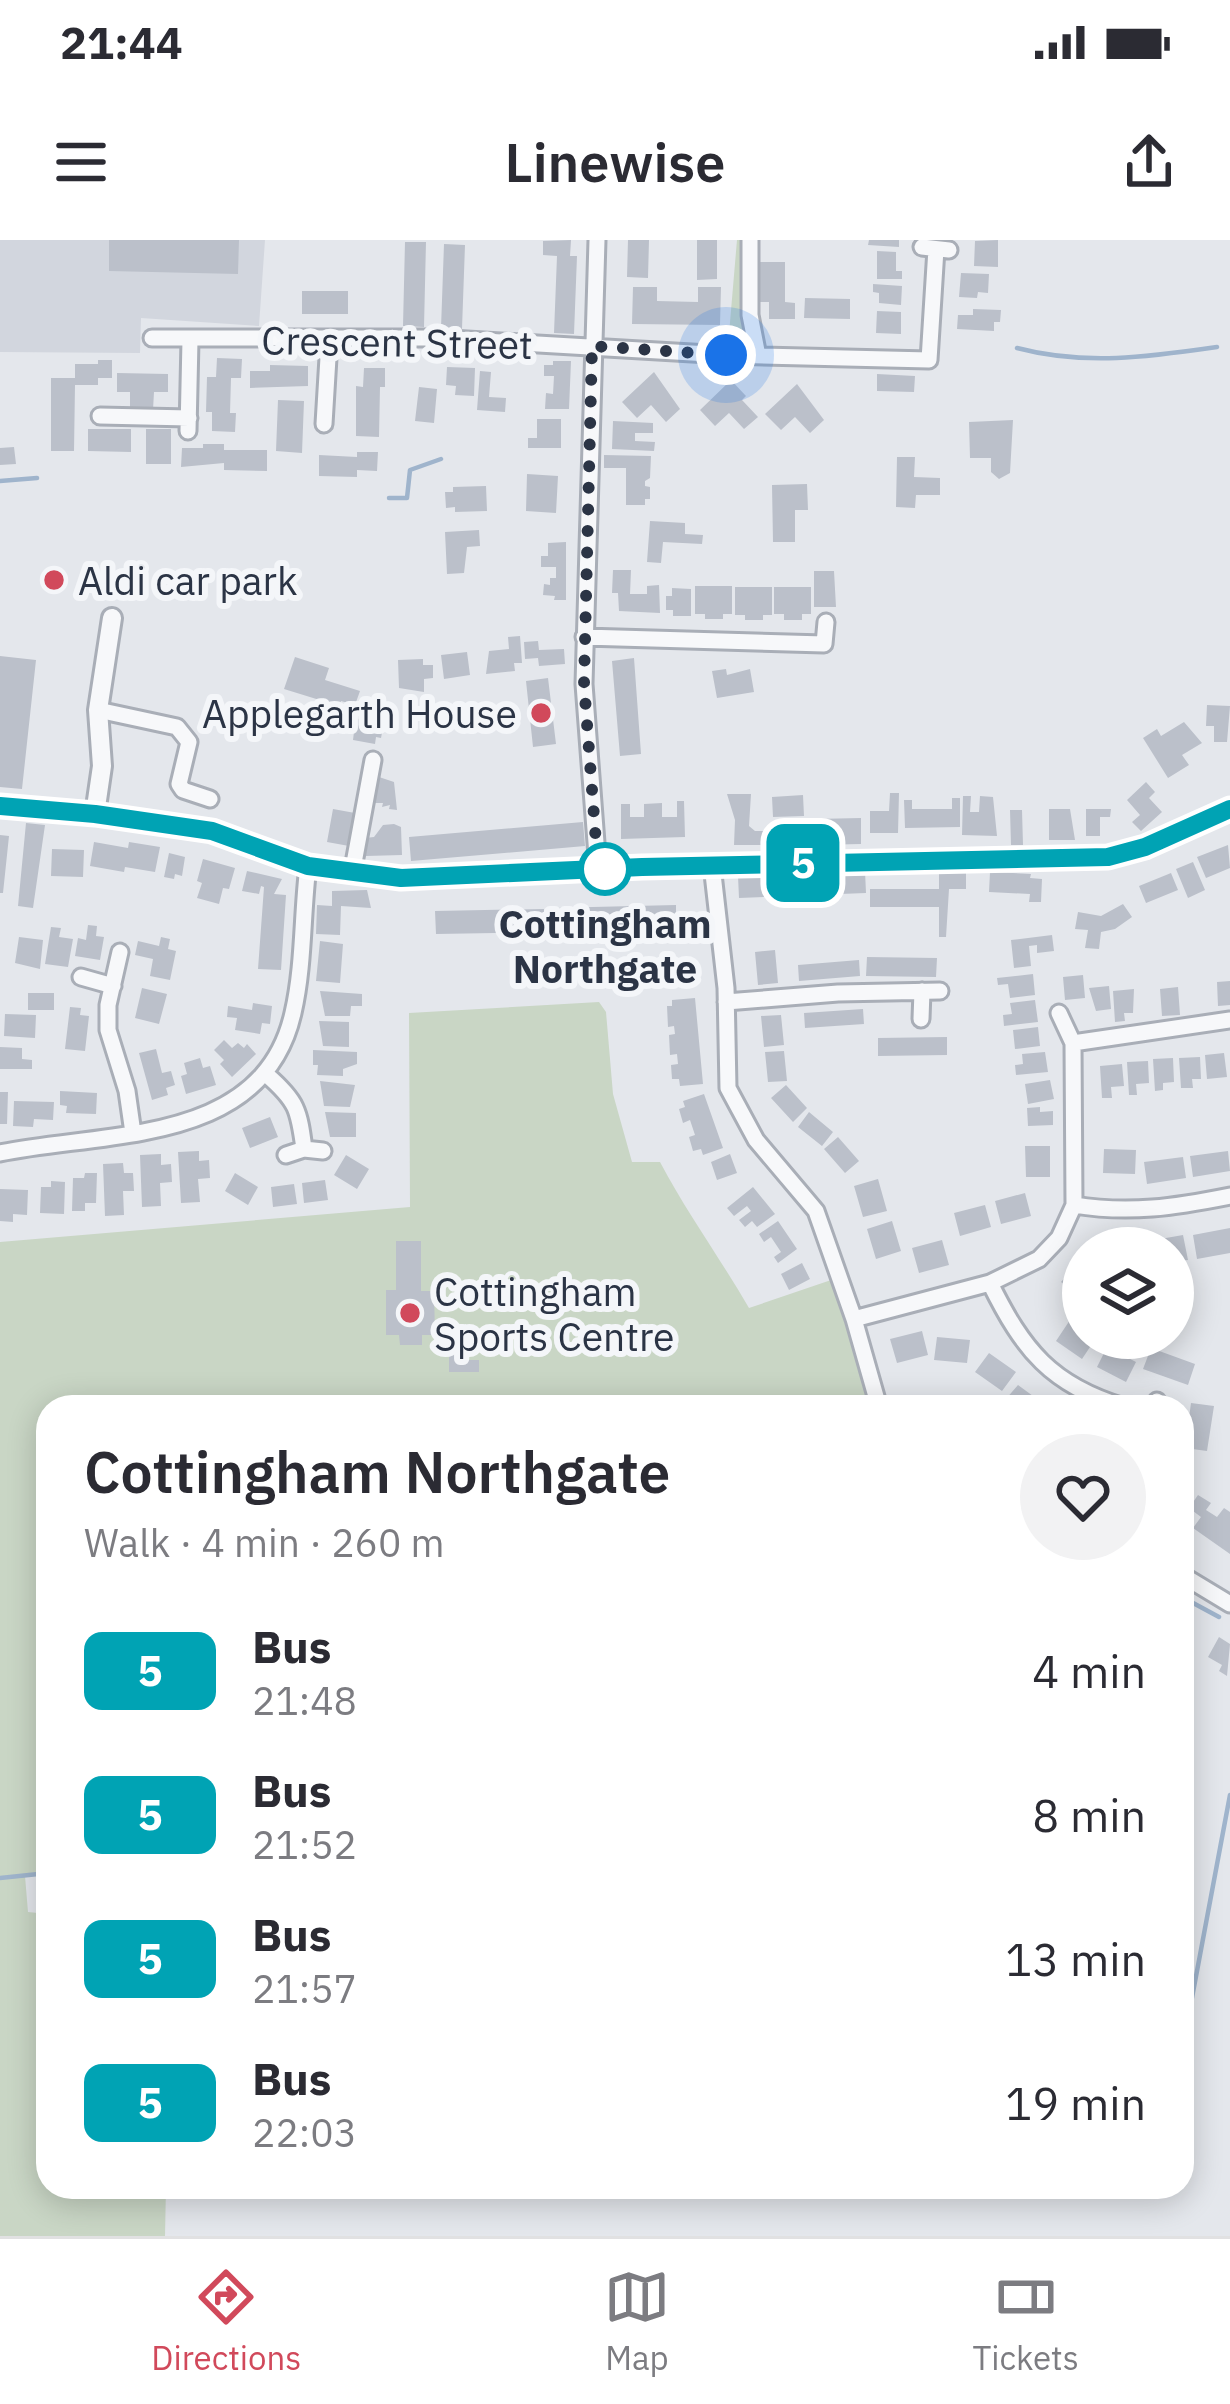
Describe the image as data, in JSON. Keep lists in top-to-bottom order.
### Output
{
  "streets": {
    "street": ["Crescent Street"]
  },
  "places": [
    "Aldi car park",
    "Applegarth House",
    "Cottingham Northgate",
    "Cottingham Sports Centre"
  ],
  "lines": ["bus line 5"],
  "page": {
    "status": "21:44",
    "header": "Linewise",
    "on_map": "5",
    "heading": ["Cottingham Northgate", "Walk · 4 min · 260 m"],
    "list": [
      {
        "mark": "5",
        "name": "Bus",
        "note": "21:48",
        "value": "4 min"
      },
      {
        "mark": "5",
        "name": "Bus",
        "note": "21:52",
        "value": "8 min"
      },
      {
        "mark": "5",
        "name": "Bus",
        "note": "21:57",
        "value": "13 min"
      },
      {
        "mark": "5",
        "name": "Bus",
        "note": "22:03",
        "value": "19 min"
      }
    ],
    "tabs": ["Directions", "Map", "Tickets"]
  }
}
